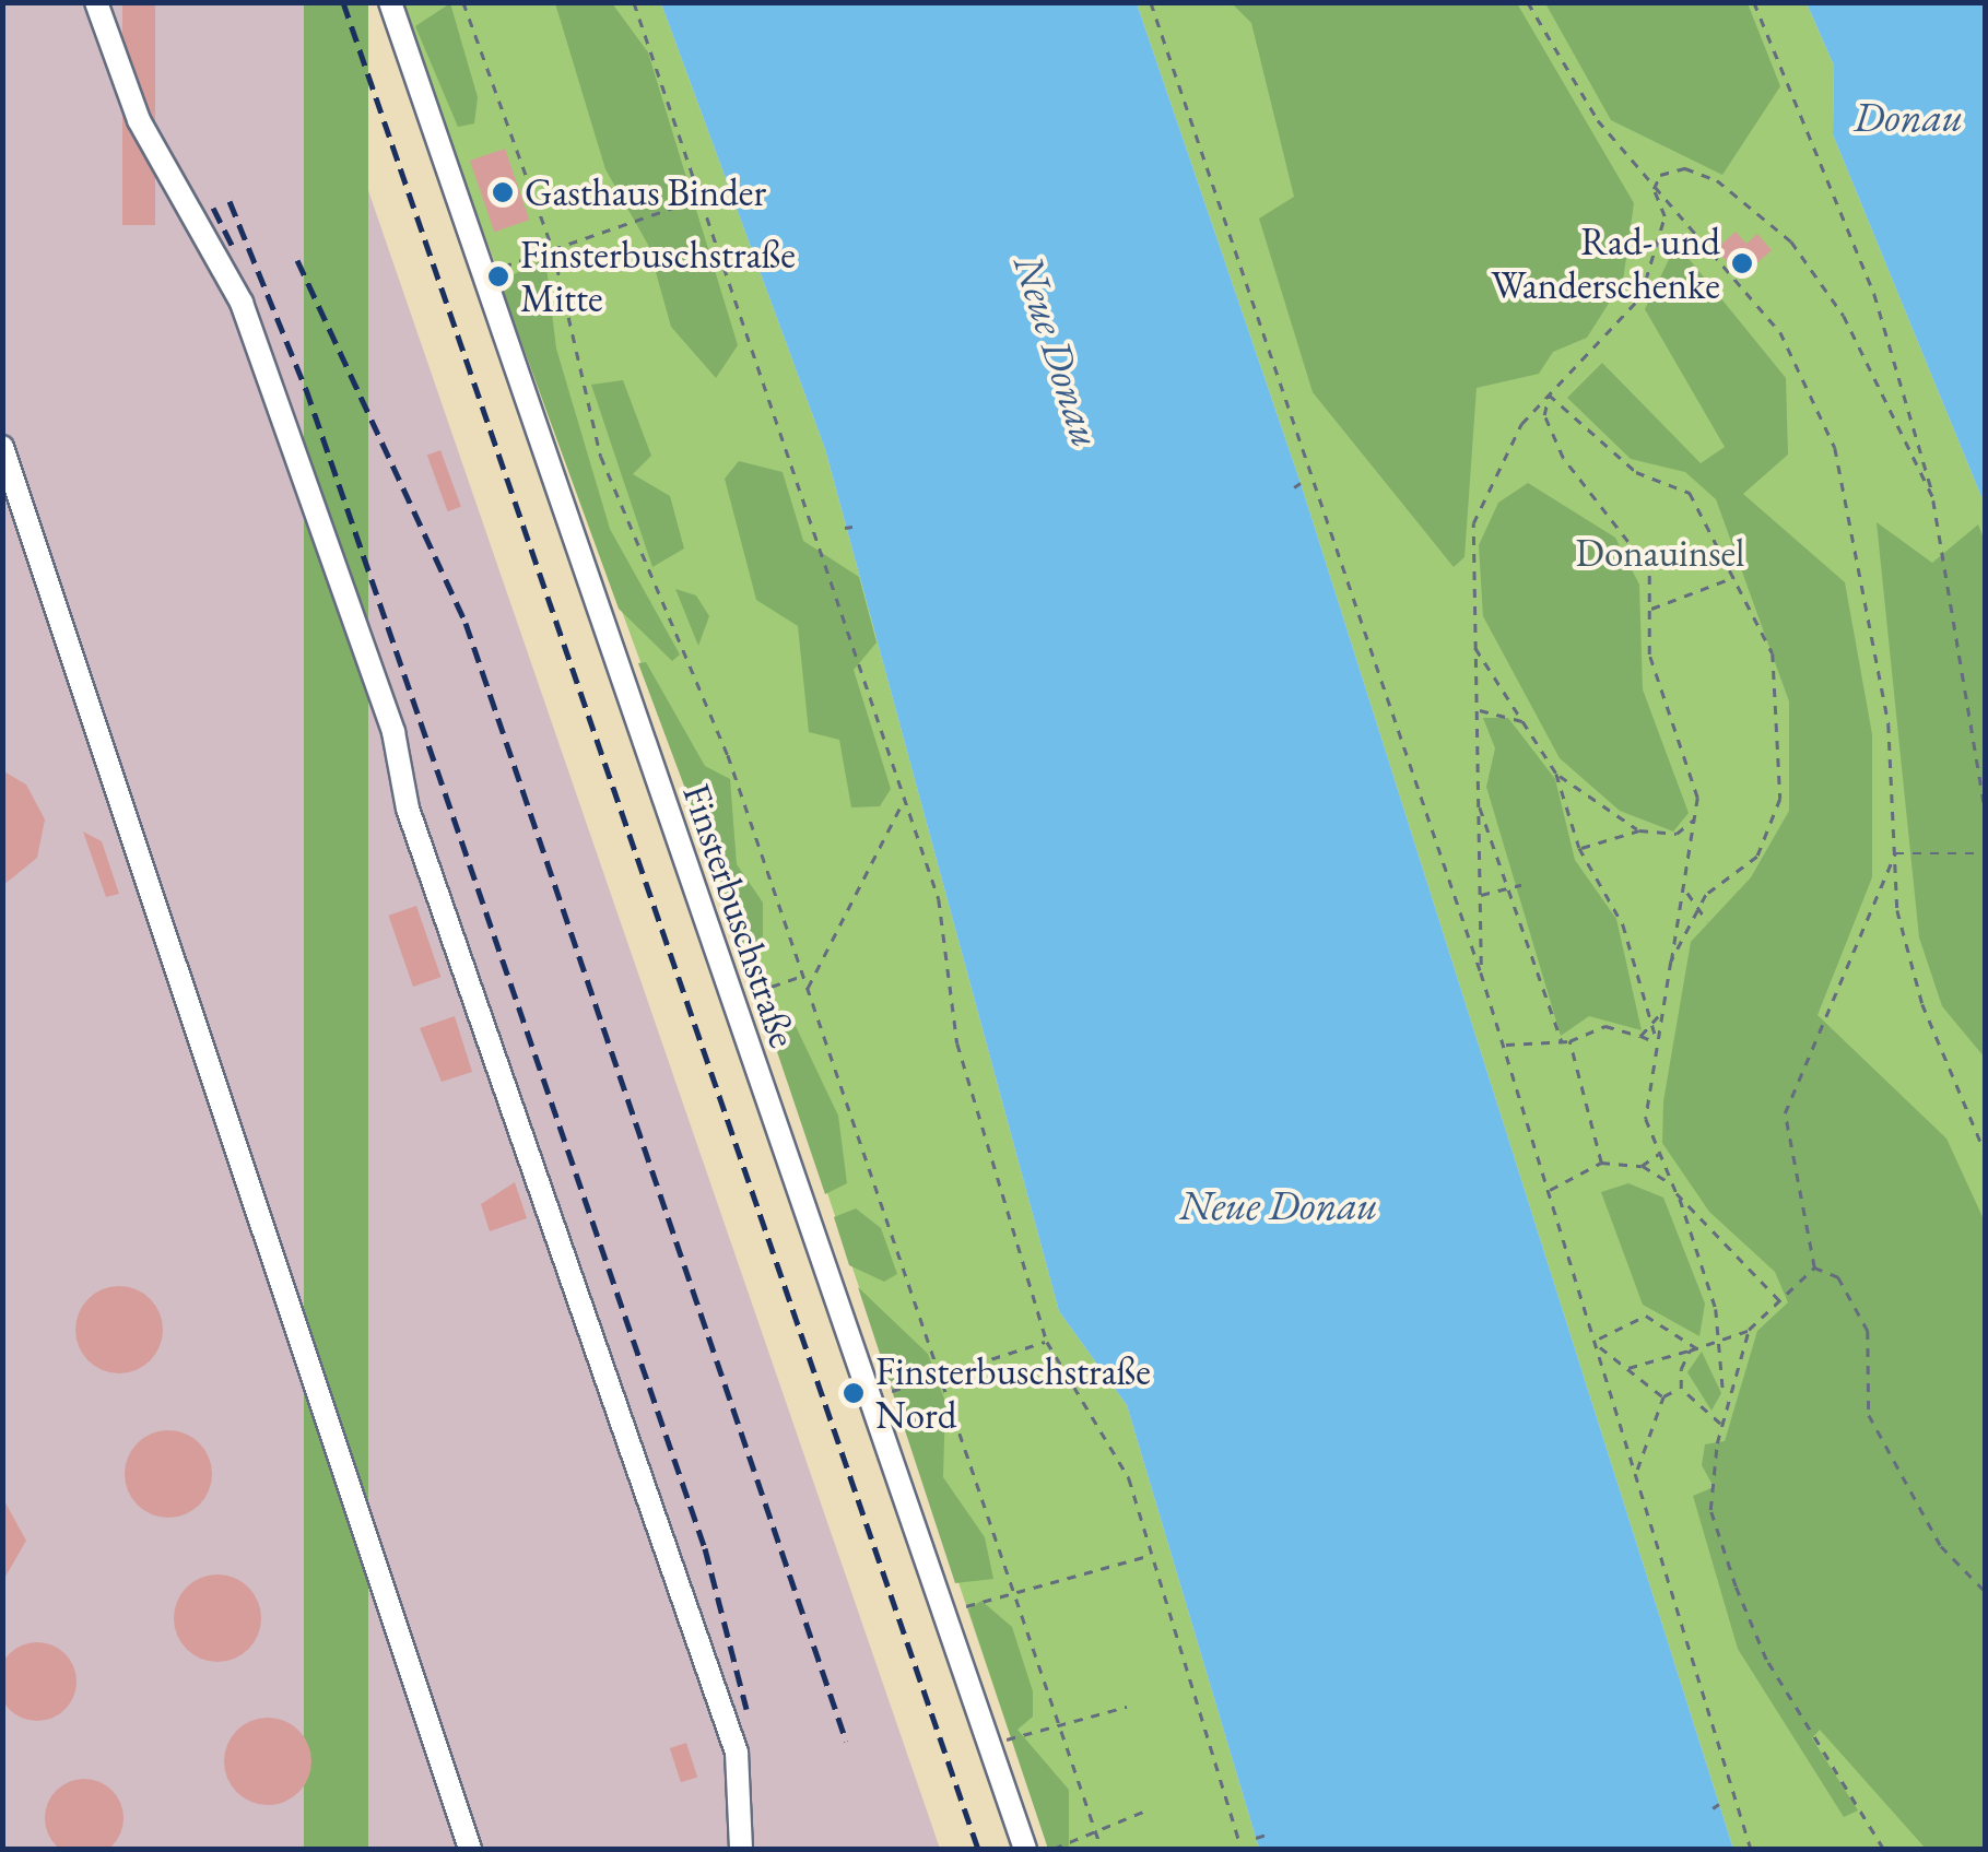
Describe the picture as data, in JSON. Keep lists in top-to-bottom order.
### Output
{
  "streets": {
    "street": ["Finsterbuschstraße"]
  },
  "water": ["Donau", "Neue Donau"],
  "parks": ["Donauinsel"],
  "places": [
    "Gasthaus Binder",
    "Rad- und Wanderschenke",
    "Finsterbuschstraße Mitte",
    "Finsterbuschstraße Nord"
  ]
}
